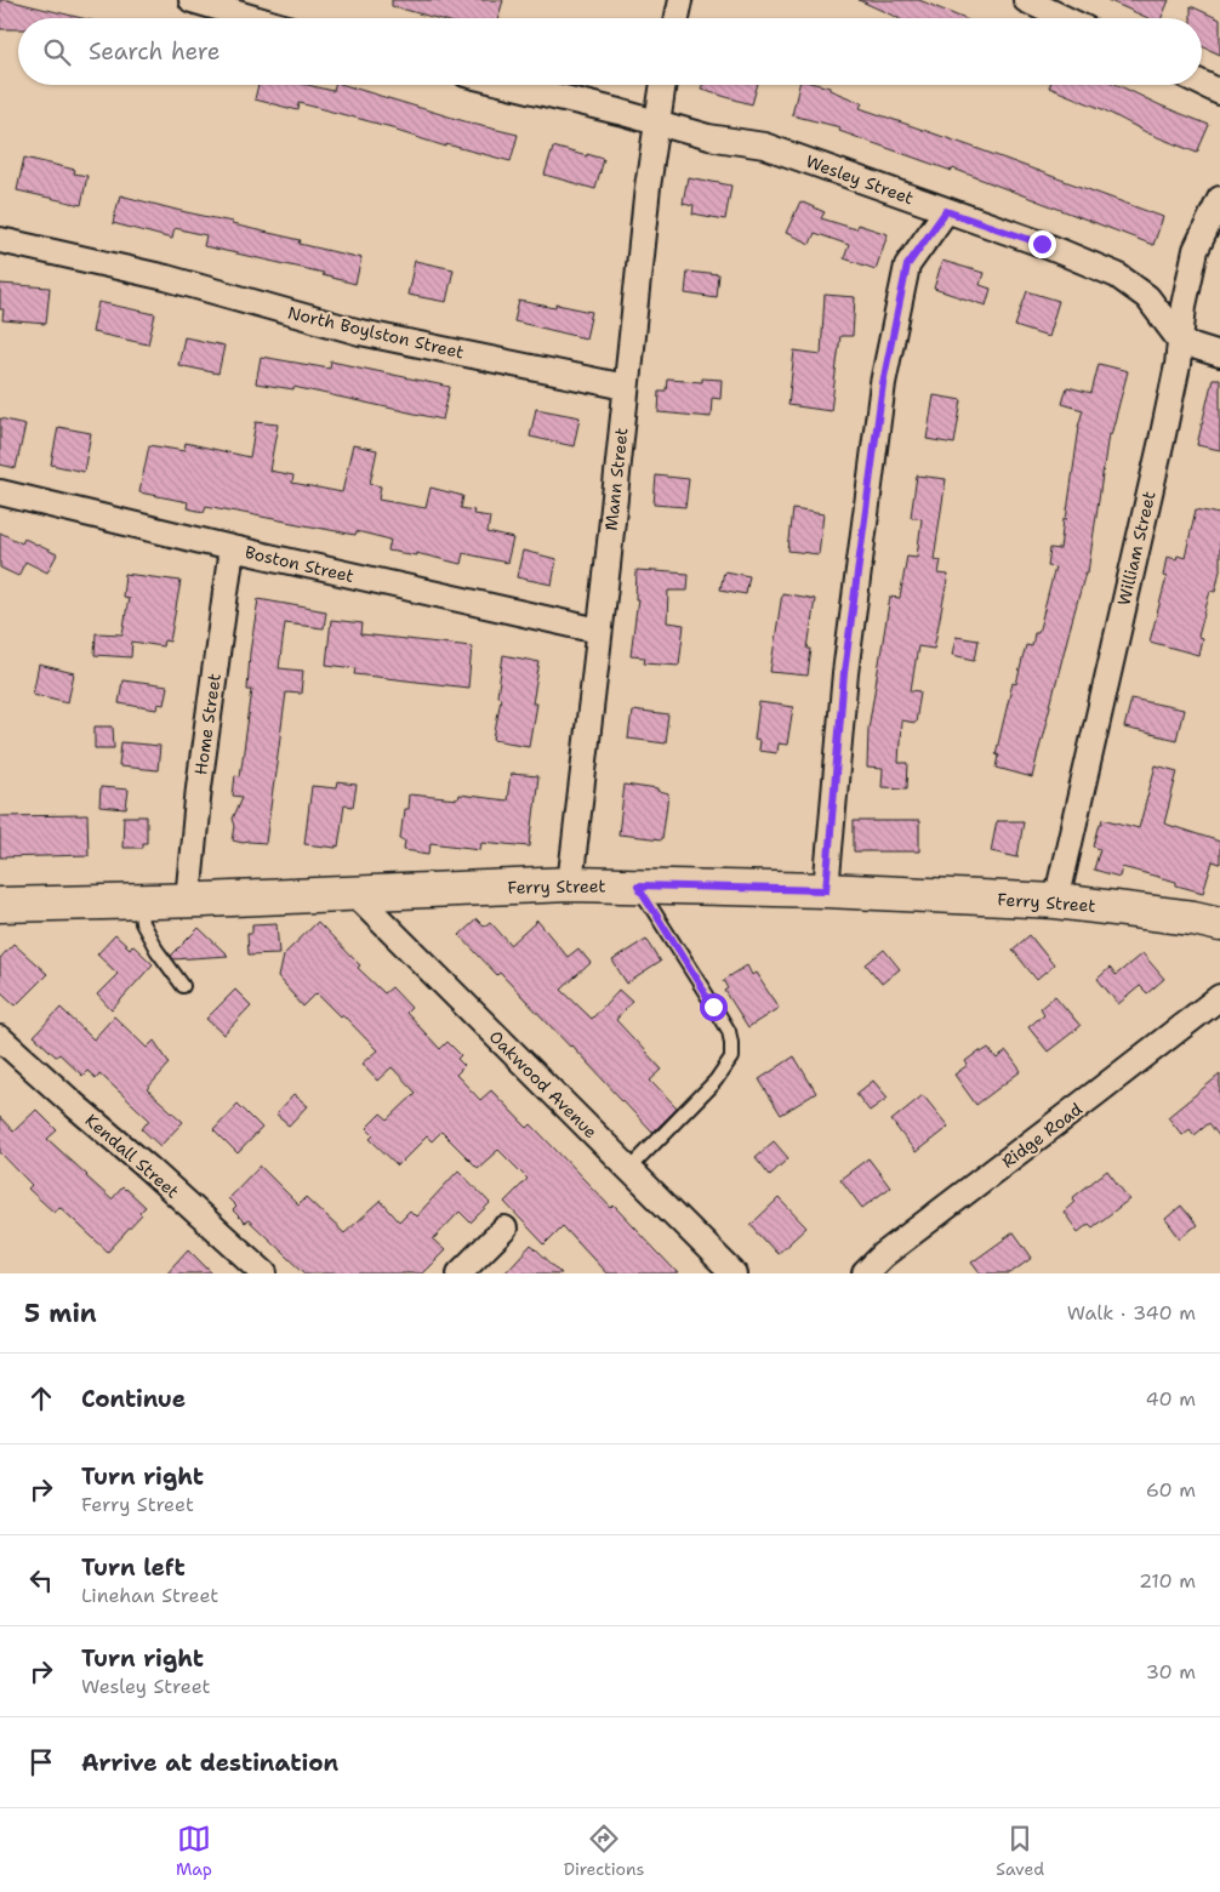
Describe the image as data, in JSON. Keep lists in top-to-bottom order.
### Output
{
  "streets": {
    "street": [
      "Wesley Street",
      "North Boylston Street",
      "Mann Street",
      "William Street",
      "Boston Street",
      "Home Street",
      "Ferry Street",
      "Oakwood Avenue",
      "Ridge Road",
      "Kendall Street"
    ]
  },
  "crossings": [
    ["Wesley Street", "Mann Street"],
    ["Wesley Street", "William Street"],
    ["North Boylston Street", "Mann Street"],
    ["Mann Street", "Boston Street"],
    ["Mann Street", "Ferry Street"],
    ["William Street", "Ferry Street"],
    ["Boston Street", "Home Street"],
    ["Home Street", "Ferry Street"],
    ["Ferry Street", "Oakwood Avenue"]
  ],
  "page": {
    "search": "Search here",
    "heading": ["5 min", "Walk · 340 m"],
    "list": [
      ["Continue", "40 m"],
      ["Turn right", "Ferry Street", "60 m"],
      ["Turn left", "Linehan Street", "210 m"],
      ["Turn right", "Wesley Street", "30 m"],
      "Arrive at destination"
    ],
    "nav": ["Map", "Directions", "Saved"]
  }
}
